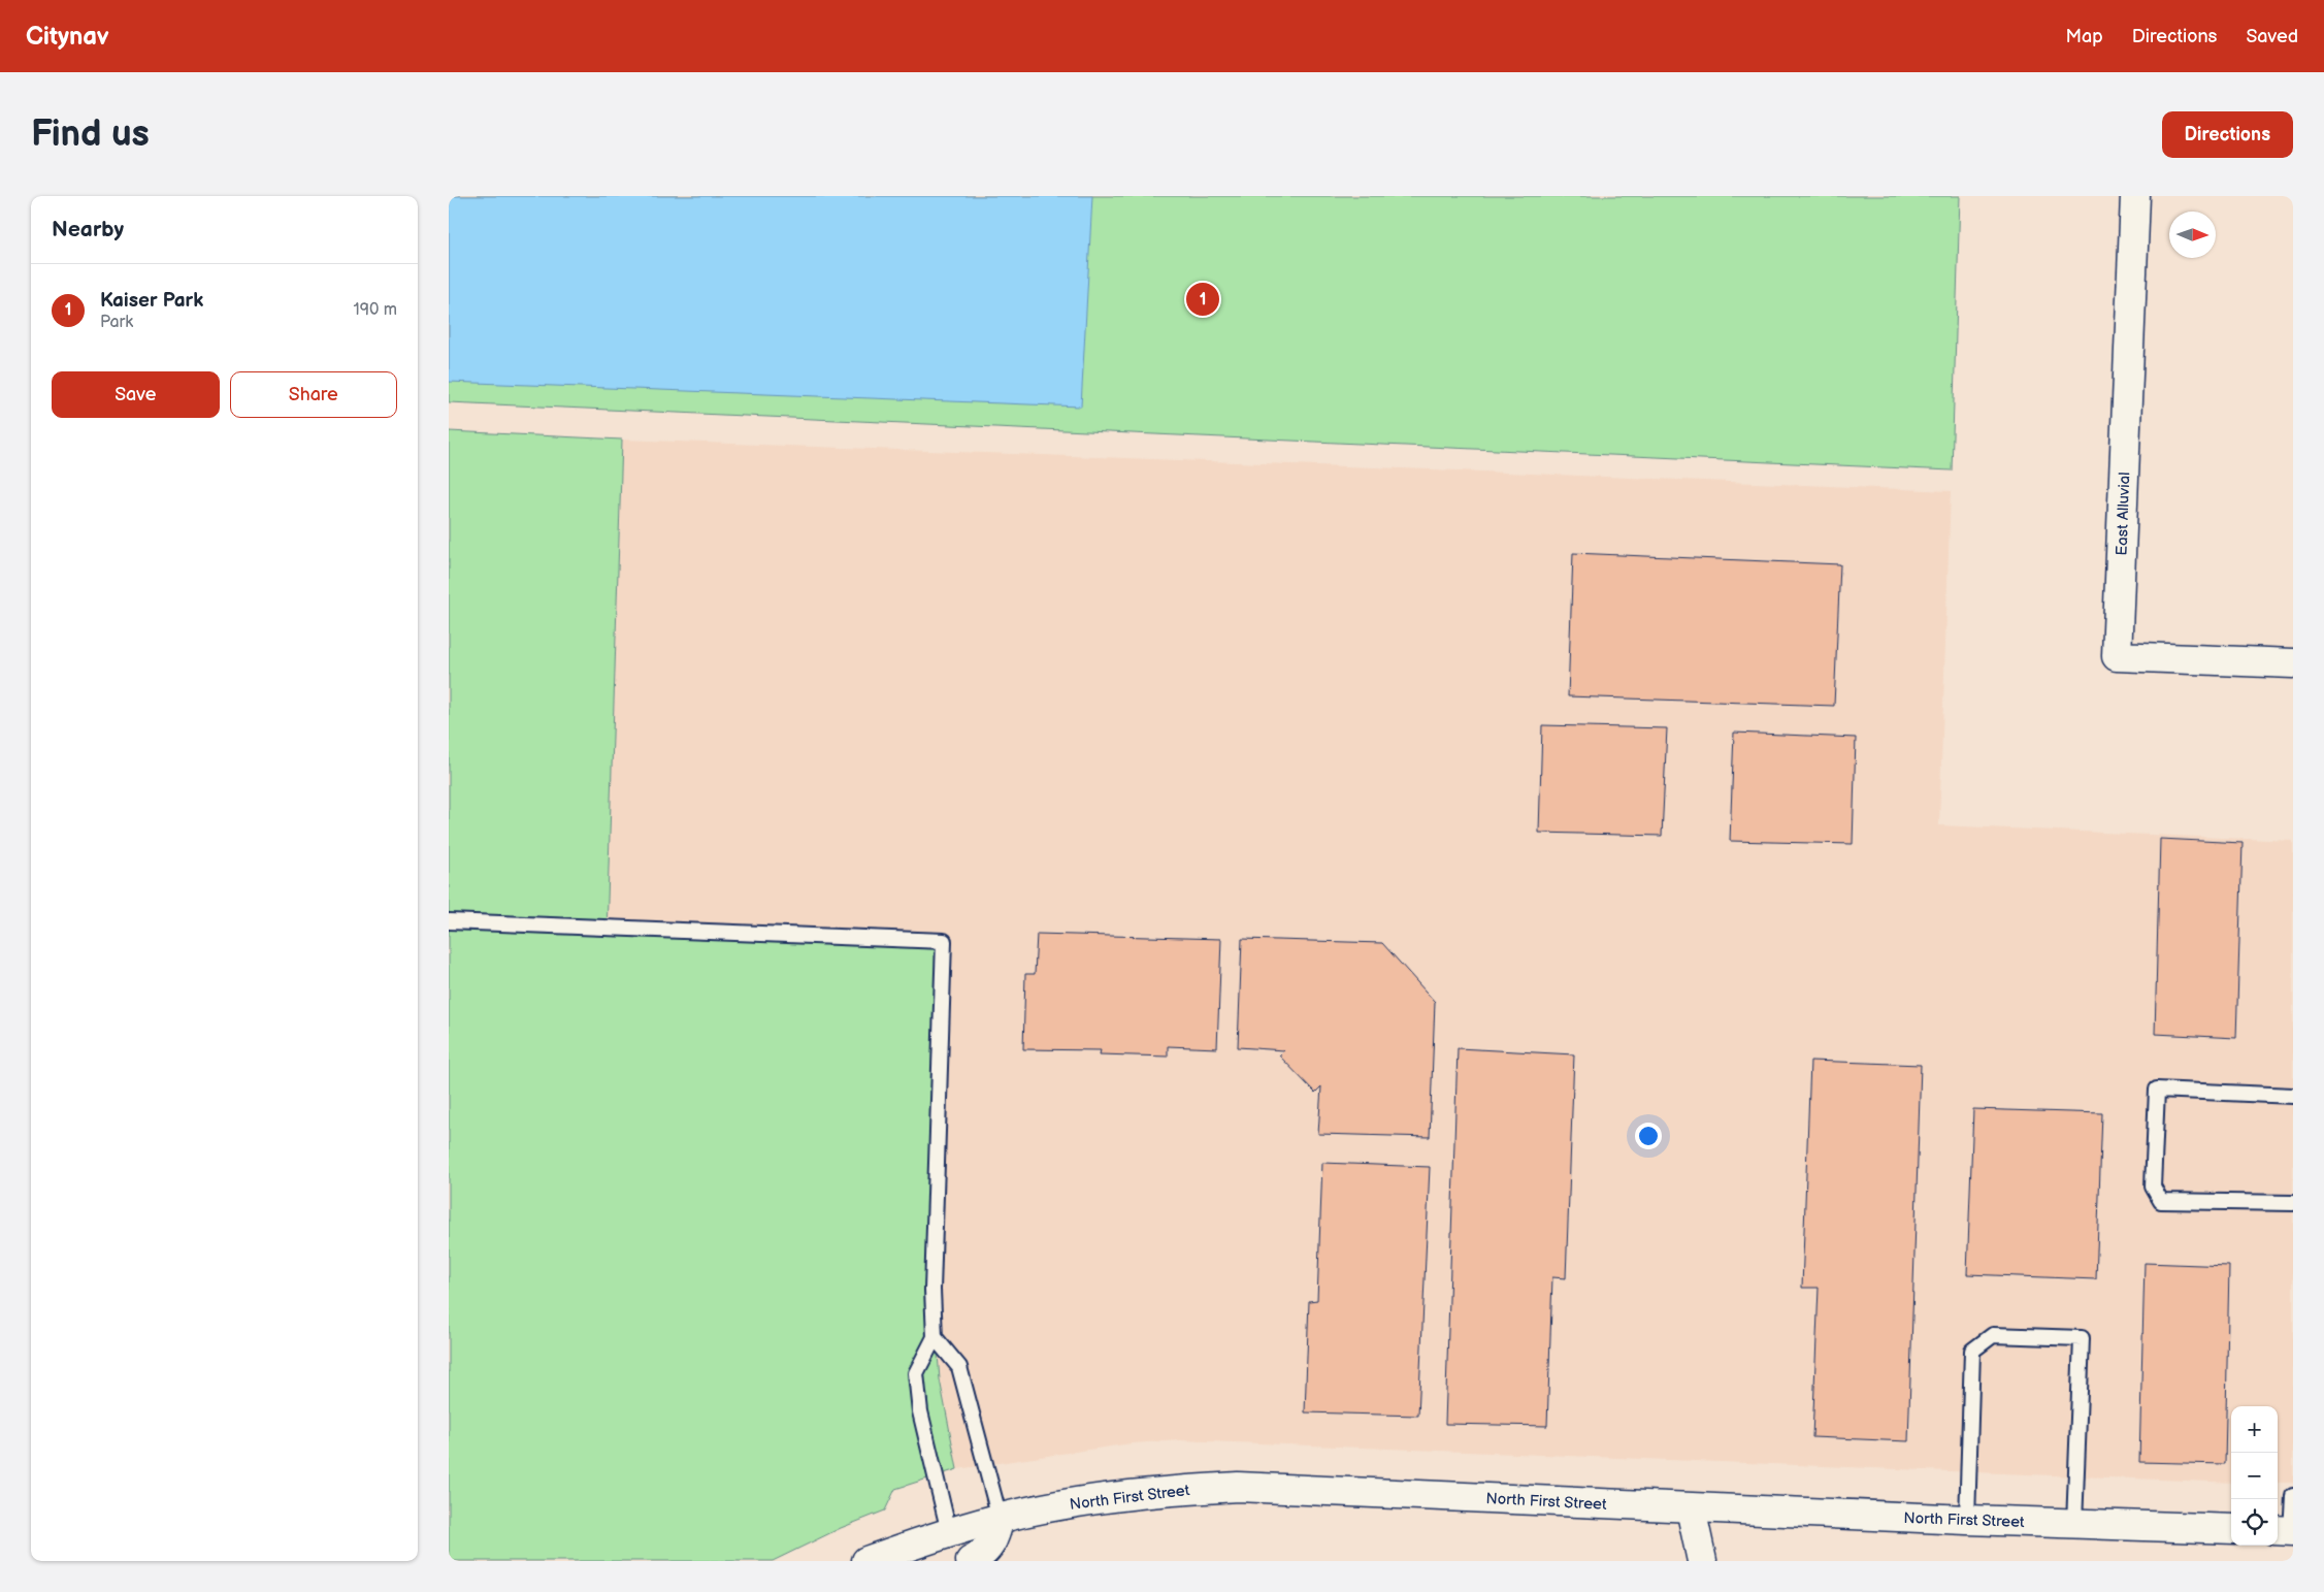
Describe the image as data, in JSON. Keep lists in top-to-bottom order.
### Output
{
  "streets": {
    "main road": ["East Alluvial", "North First Street"]
  },
  "north": "right",
  "page": {
    "header": "Citynav",
    "nav": ["Map", "Directions", "Saved"],
    "buttons": [
      "Directions",
      ["Save", "Share"]
    ],
    "title": "Find us",
    "heading": "Nearby",
    "list": [
      {
        "mark": "1",
        "name": "Kaiser Park",
        "note": "Park",
        "value": "190 m"
      }
    ],
    "pins": "1",
    "map_buttons": ["+", "−"]
  }
}
